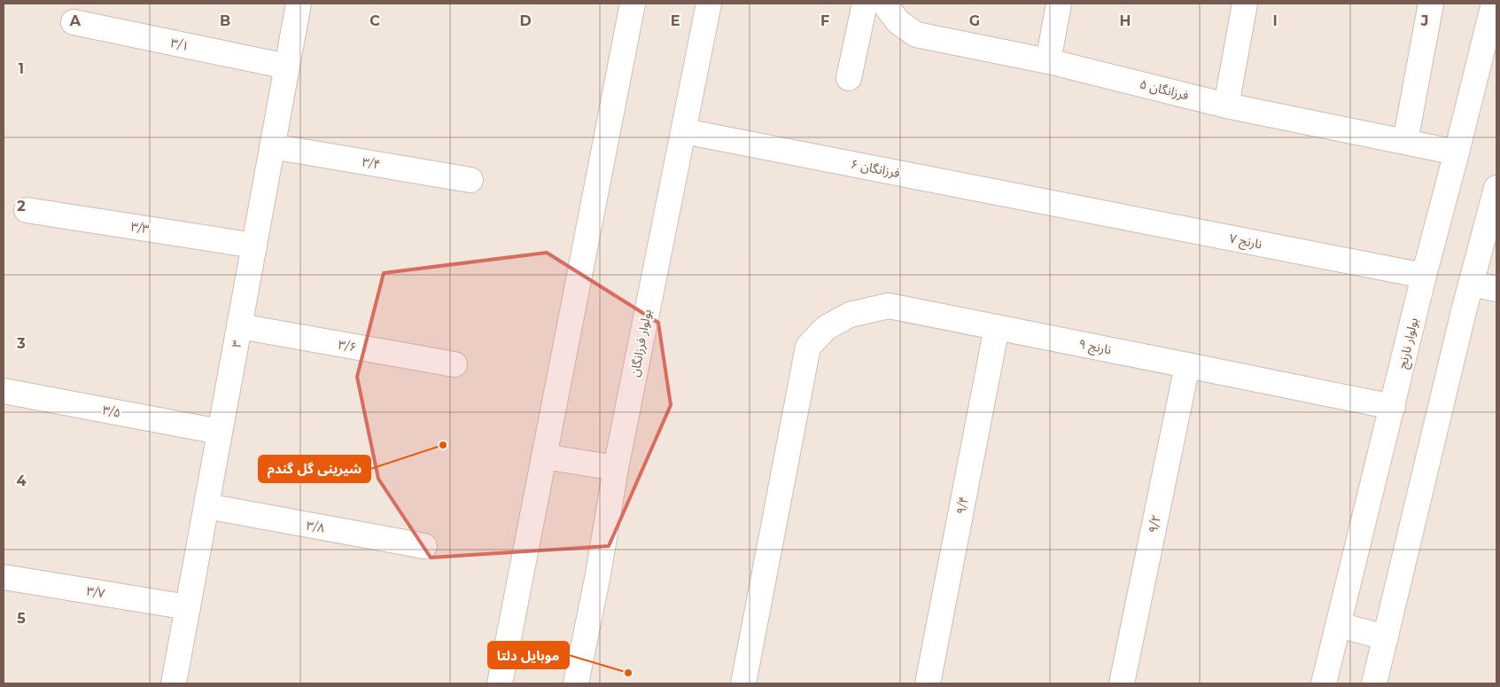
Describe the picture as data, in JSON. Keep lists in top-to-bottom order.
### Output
{
  "streets": {
    "street": [
      "۳/۱",
      "فرزانگان ۵",
      "۳/۴",
      "فرزانگان ۶",
      "۳/۳",
      "نارنج ۷",
      "بولوار فرزانگان",
      "بولوار نارنج",
      "۳",
      "۳/۶",
      "نارنج ۹",
      "۳/۵",
      "۹/۴",
      "۹/۲",
      "۳/۸",
      "۳/۷"
    ]
  },
  "crossings": [
    ["۳/۱", "۳"],
    ["فرزانگان ۵", "بولوار نارنج"],
    ["۳/۴", "۳"],
    ["فرزانگان ۶", "نارنج ۷"],
    ["فرزانگان ۶", "بولوار فرزانگان"],
    ["۳/۳", "۳"],
    ["نارنج ۷", "بولوار نارنج"],
    ["بولوار نارنج", "نارنج ۹"],
    ["۳", "۳/۶"],
    ["۳", "۳/۵"],
    ["۳", "۳/۸"],
    ["۳", "۳/۷"],
    ["نارنج ۹", "۹/۴"],
    ["نارنج ۹", "۹/۲"]
  ],
  "places": ["شیرینی گل گندم", "موبایل دلتا"],
  "grid": {
    "columns": [
      "A",
      "B",
      "C",
      "D",
      "E",
      "F",
      "G",
      "H",
      "I",
      "J"
    ],
    "rows": [
      "1",
      "2",
      "3",
      "4",
      "5"
    ]
  }
}
